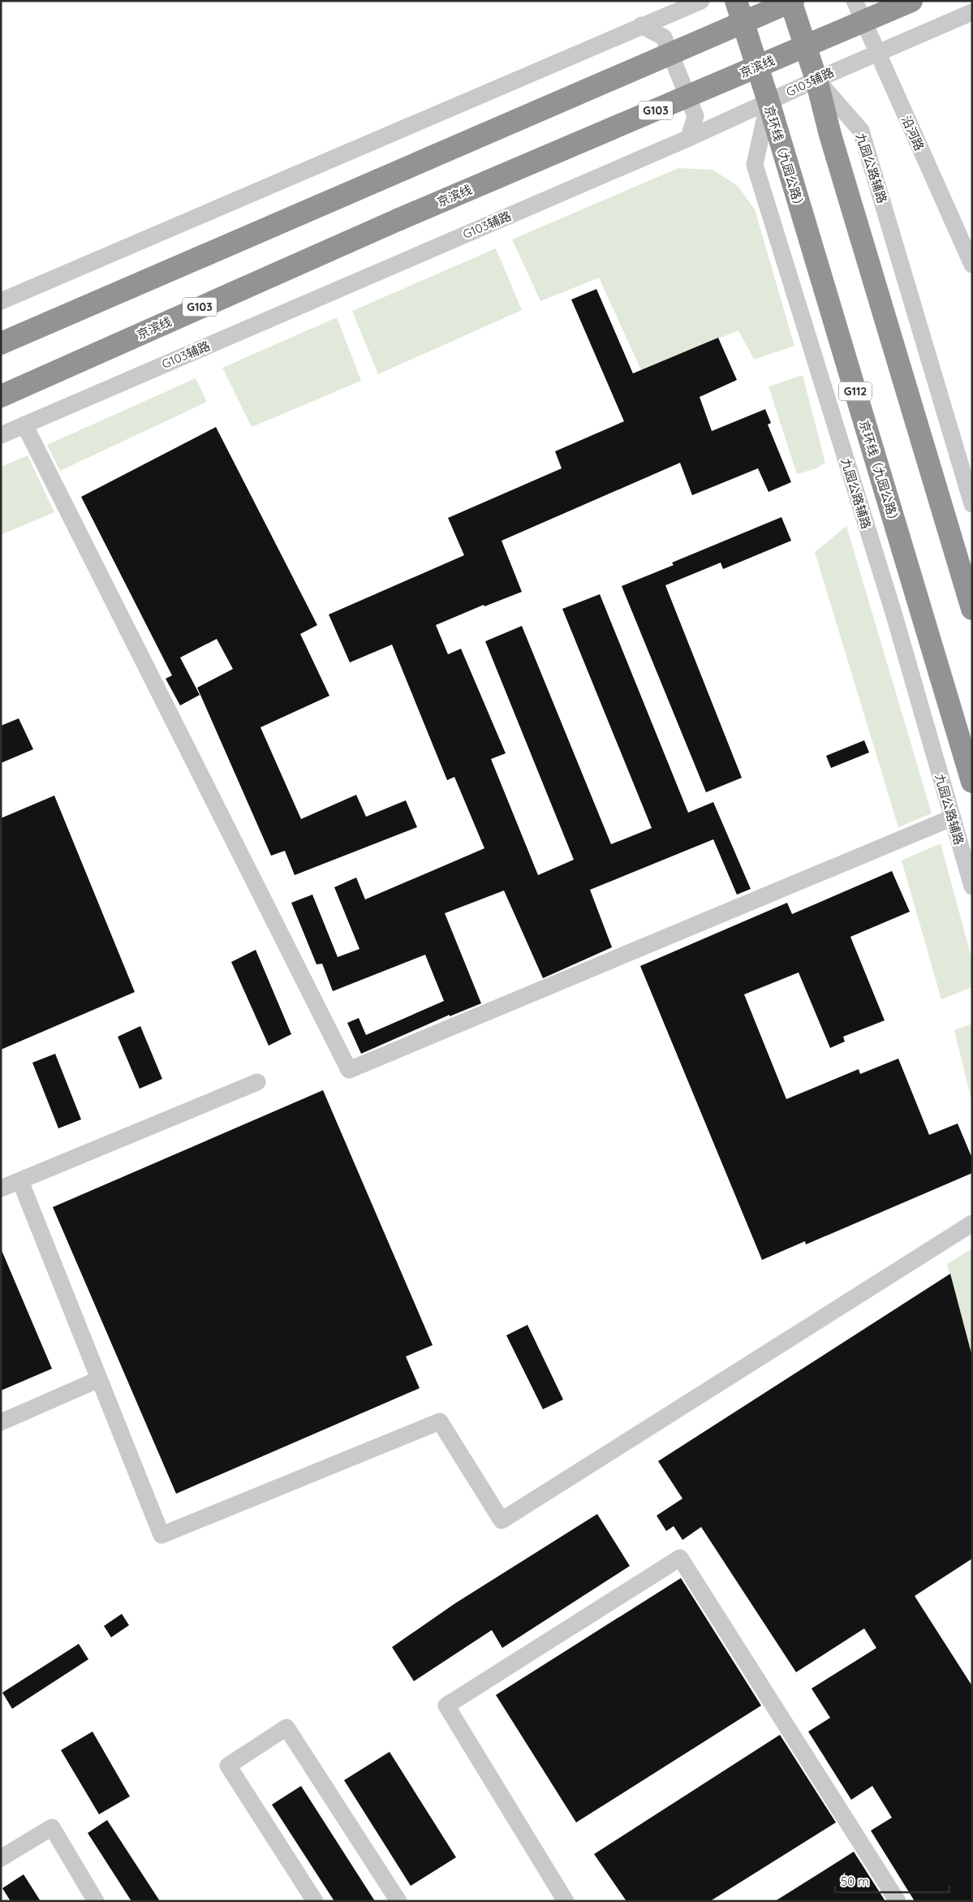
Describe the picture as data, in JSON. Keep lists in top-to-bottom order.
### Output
{
  "streets": {
    "highway": [
      "京滨线",
      "G103",
      "京环线（九园公路）",
      "G112"
    ],
    "street": ["G103辅路", "沿河路", "九园公路辅路"]
  },
  "crossings": [
    ["G103辅路", "沿河路"],
    ["G103辅路", "京环线（九园公路）"],
    ["G103辅路", "九园公路辅路"],
    ["京环线（九园公路）", "九园公路辅路"]
  ],
  "scale_bar": "50 m"
}
